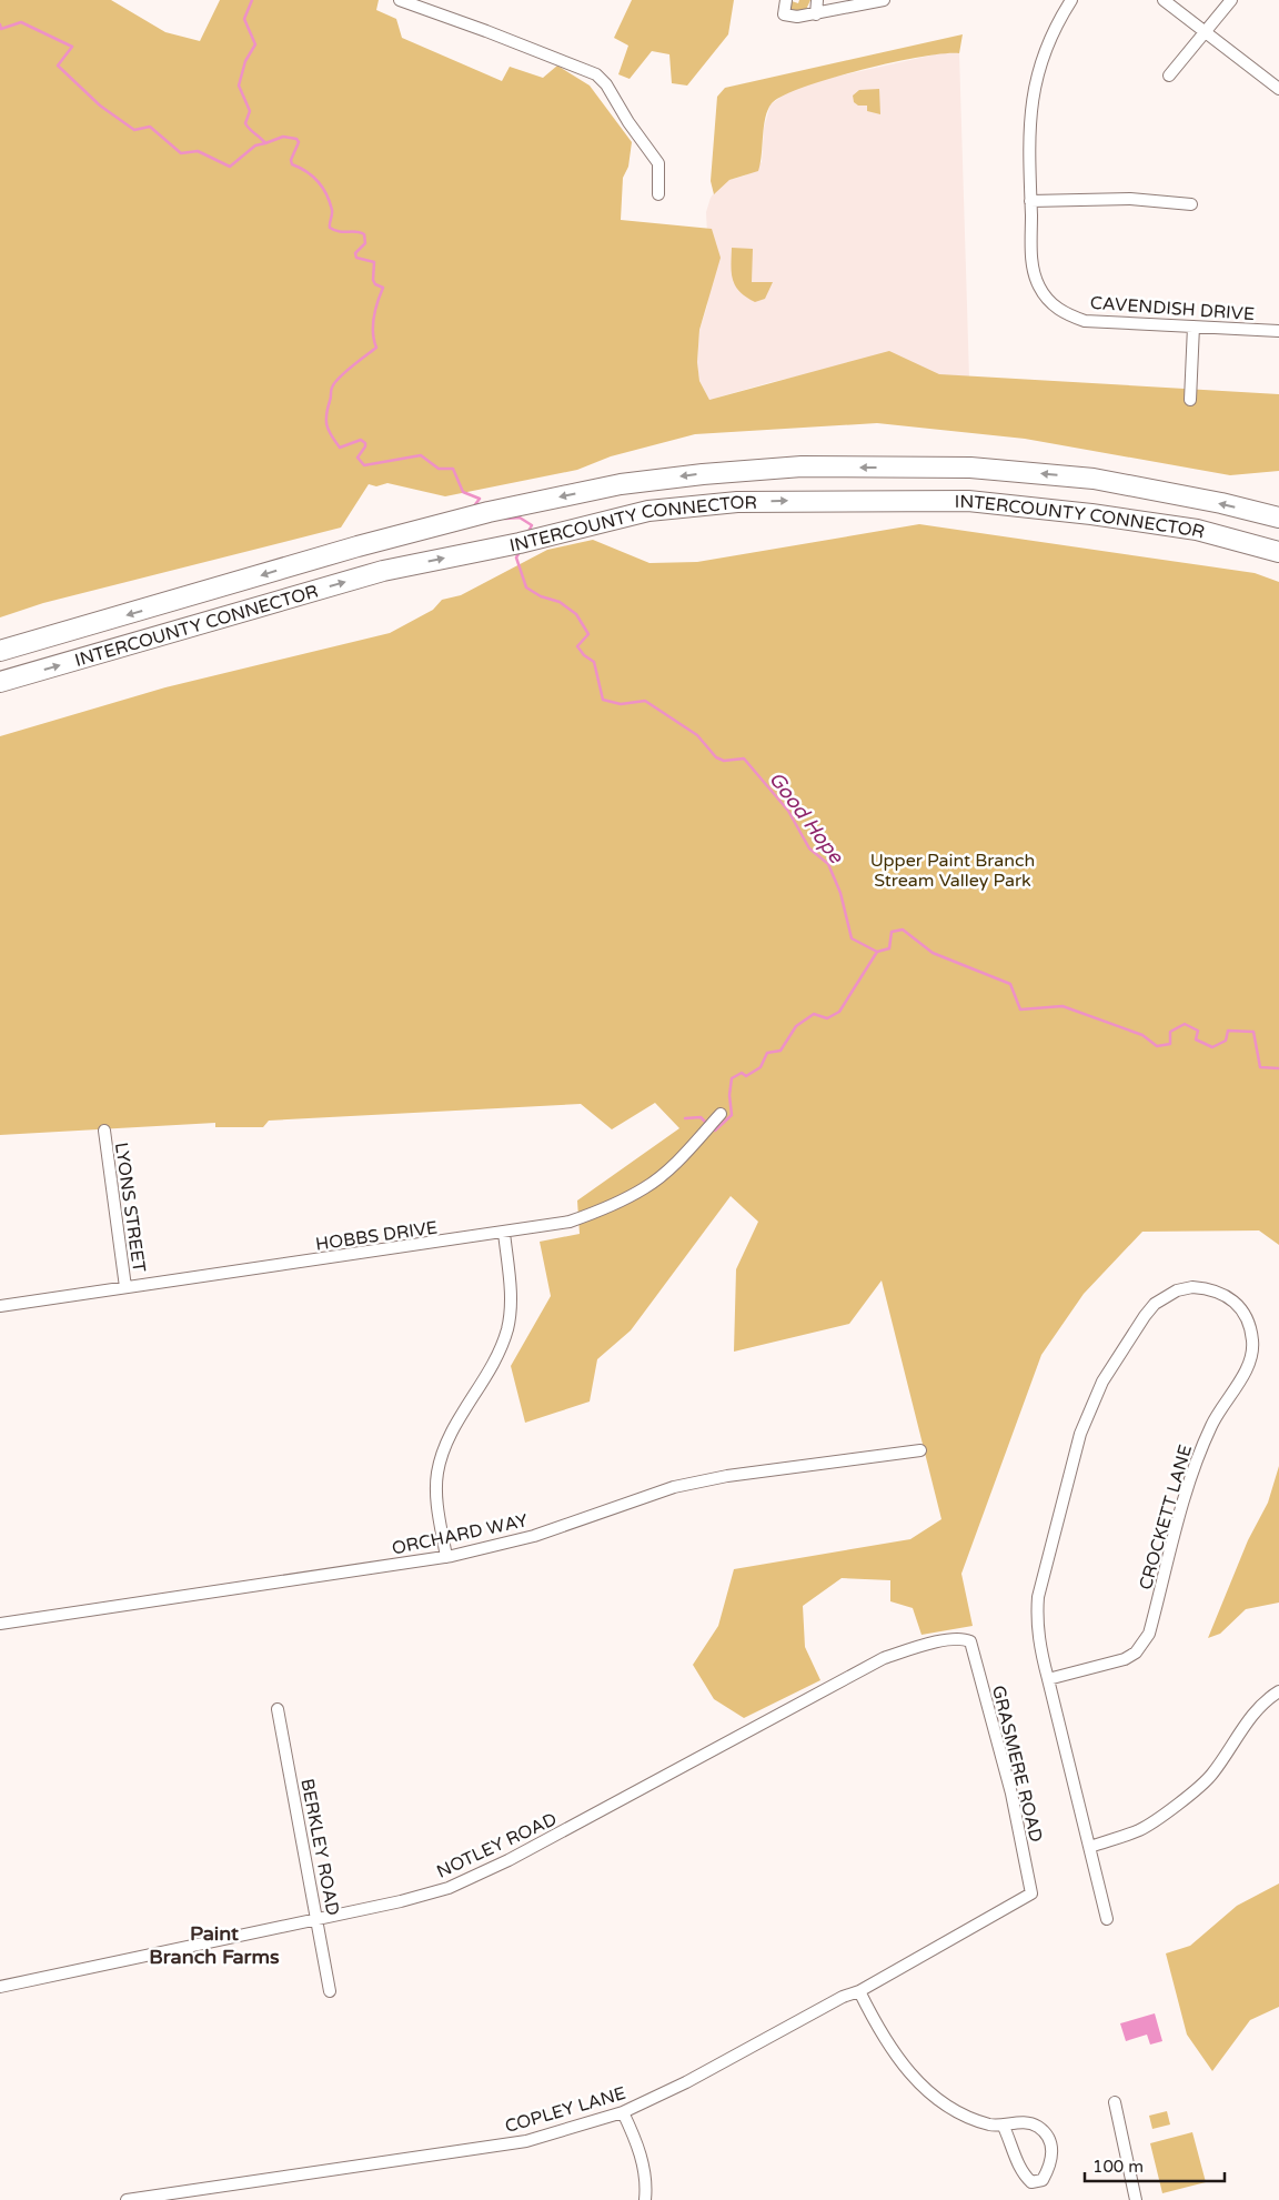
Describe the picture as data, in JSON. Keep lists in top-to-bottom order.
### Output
{
  "streets": {
    "highway": ["INTERCOUNTY CONNECTOR"],
    "street": [
      "CAVENDISH DRIVE",
      "LYONS STREET",
      "HOBBS DRIVE",
      "CROCKETT LANE",
      "ORCHARD WAY",
      "GRASMERE ROAD",
      "NOTLEY ROAD",
      "BERKLEY ROAD",
      "COPLEY LANE"
    ]
  },
  "crossings": [
    ["LYONS STREET", "HOBBS DRIVE"],
    ["GRASMERE ROAD", "NOTLEY ROAD"],
    ["GRASMERE ROAD", "COPLEY LANE"],
    ["NOTLEY ROAD", "BERKLEY ROAD"]
  ],
  "districts": ["Paint Branch Farms"],
  "water": ["Good Hope"],
  "parks": ["Upper Paint Branch Stream Valley Park"],
  "scale_bar": "100 m"
}
